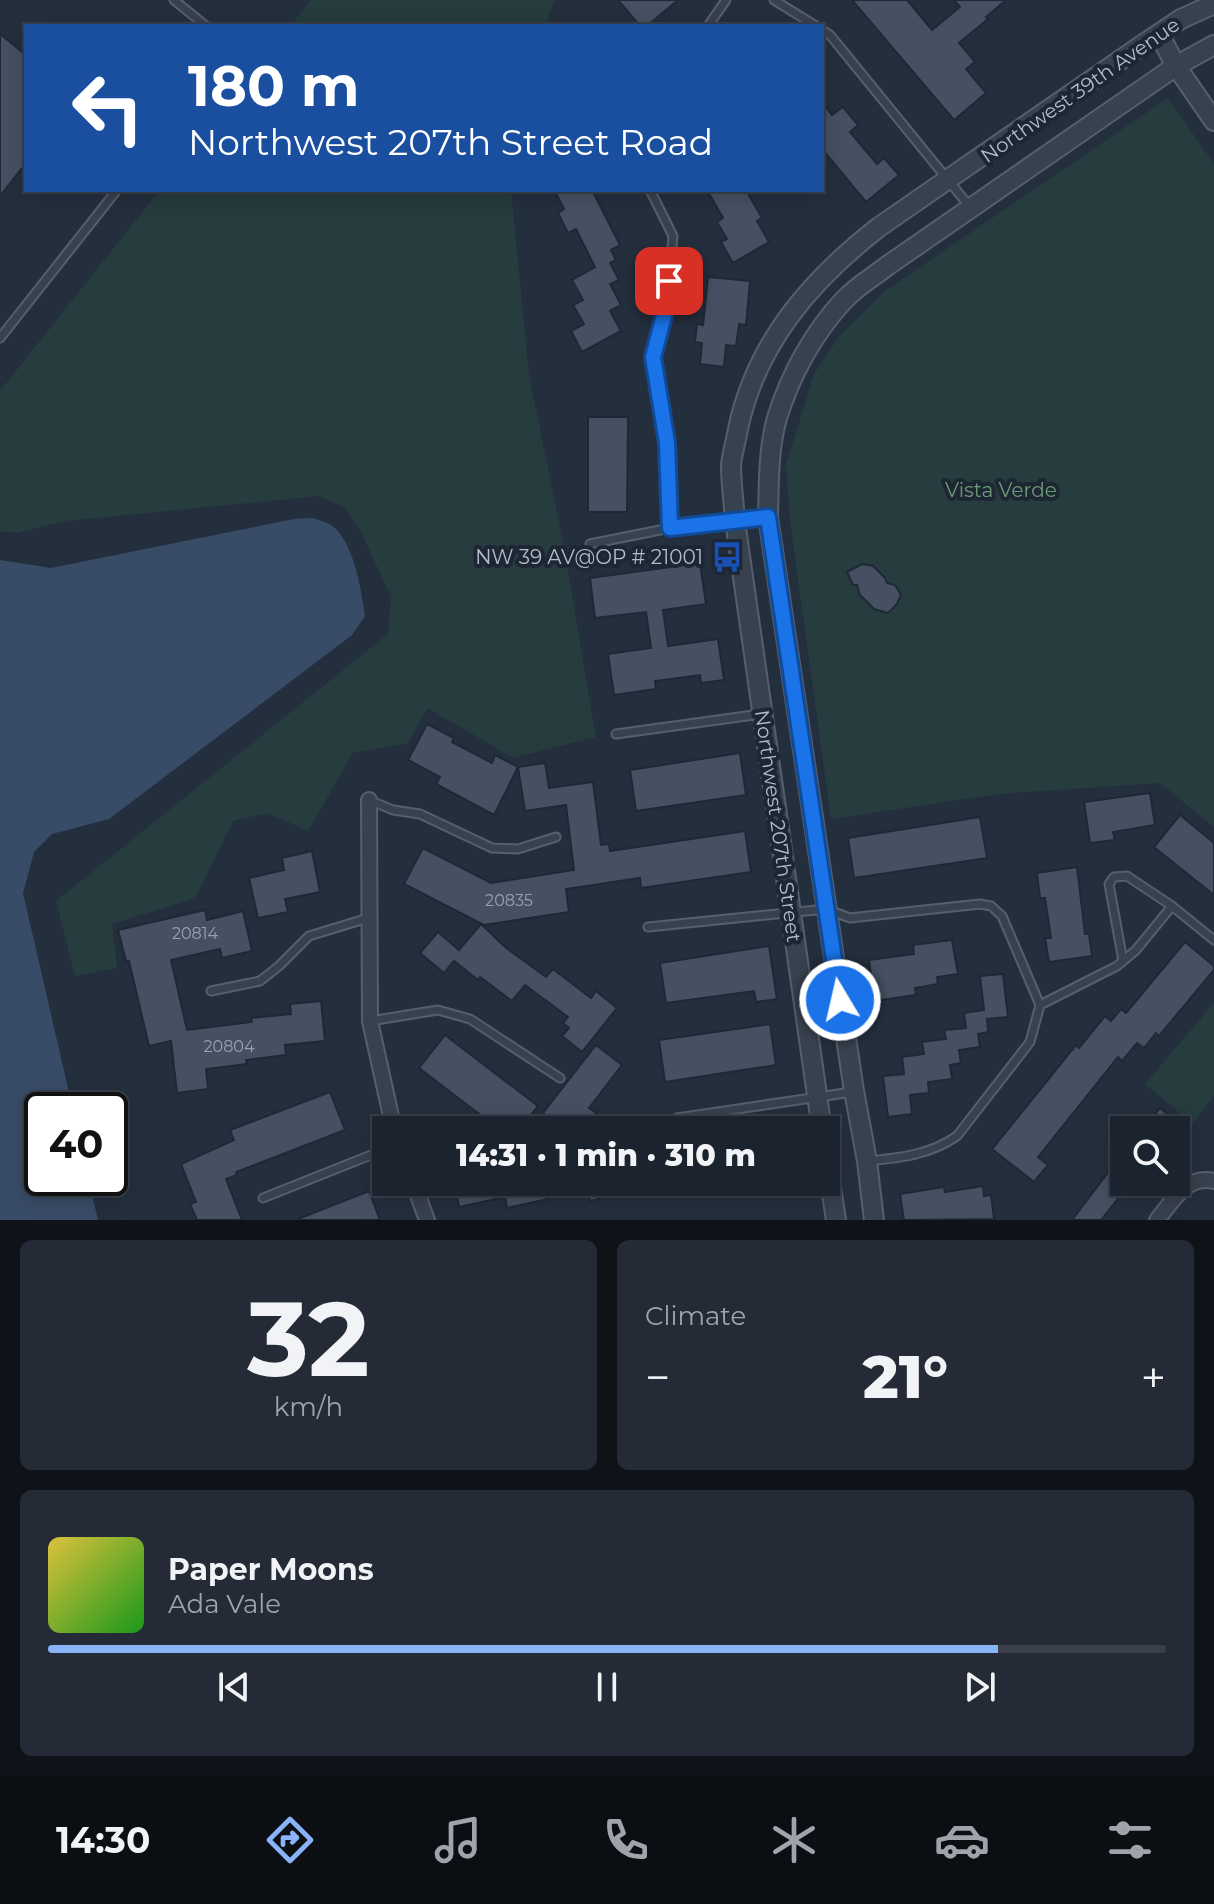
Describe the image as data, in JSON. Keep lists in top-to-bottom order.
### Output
{
  "streets": {
    "street": ["Northwest 39th Avenue", "Northwest 207th Street"]
  },
  "crossings": [
    ["Northwest 39th Avenue", "Northwest 207th Street"]
  ],
  "parks": ["Vista Verde"],
  "places": {
    "bus stop": ["NW 39 AV@OP # 21001"]
  },
  "house_numbers": ["20835", "20814", "20804"],
  "page": {
    "turn": ["180 m", "Northwest 207th Street Road"],
    "limit": "40",
    "trip": "14:31 · 1 min · 310 m",
    "tile": [
      ["32", "km/h"],
      "Climate"
    ],
    "heat": ["−", "21°", "+"],
    "song": ["Paper Moons", "Ada Vale"],
    "tabs": "14:30"
  }
}
